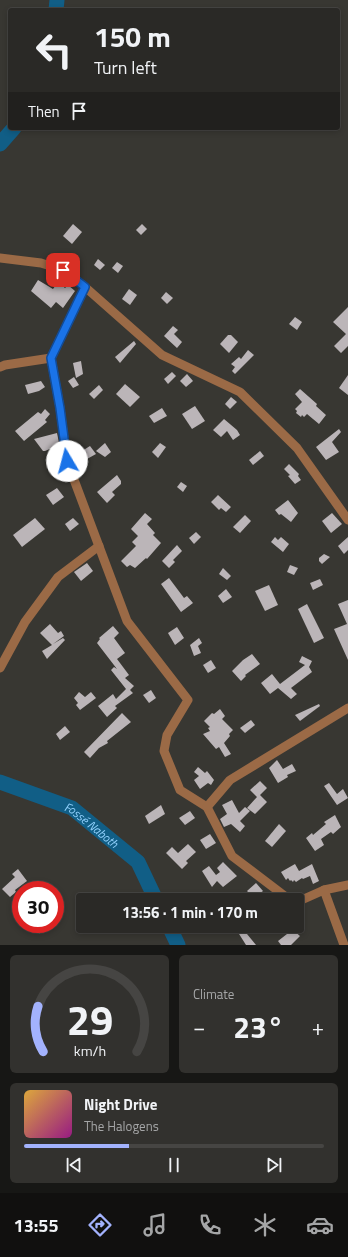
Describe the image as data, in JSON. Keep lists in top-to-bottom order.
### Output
{
  "water": ["Fossé Naboth"],
  "page": {
    "turn": ["150 m", "Turn left"],
    "then": "Then",
    "limit": "30",
    "trip": "13:56 · 1 min · 170 m",
    "tile": "Climate",
    "heat": ["−", "23°", "+"],
    "song": ["Night Drive", "The Halogens"],
    "tabs": "13:55",
    "gauge": ["29", "km/h"]
  }
}
